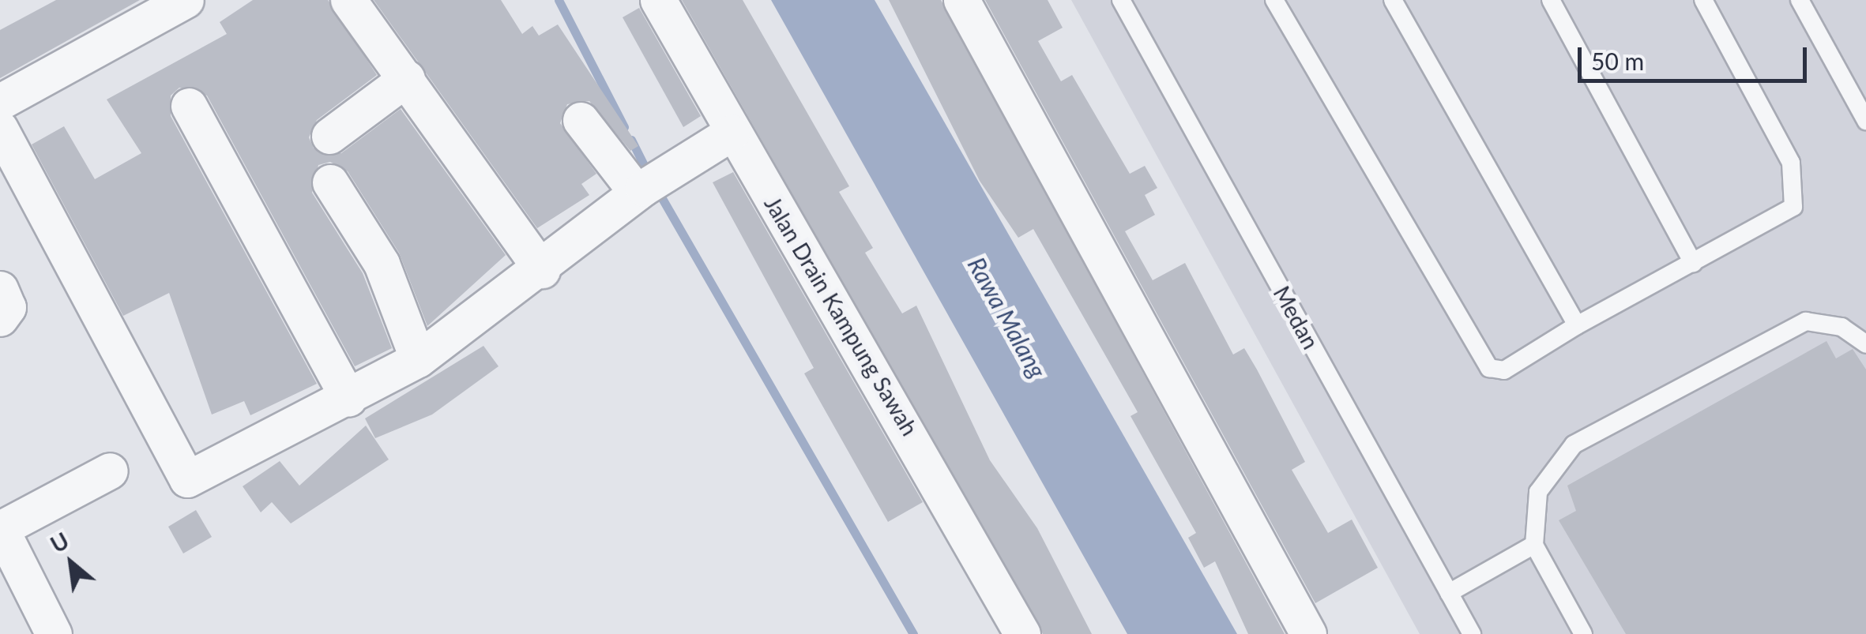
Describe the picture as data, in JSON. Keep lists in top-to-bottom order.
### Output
{
  "streets": {
    "street": ["Jalan Drain Kampung Sawah"],
    "lane": ["Medan"]
  },
  "water": ["Rawa Malang"],
  "scale_bar": "50 m",
  "north": "top left"
}
